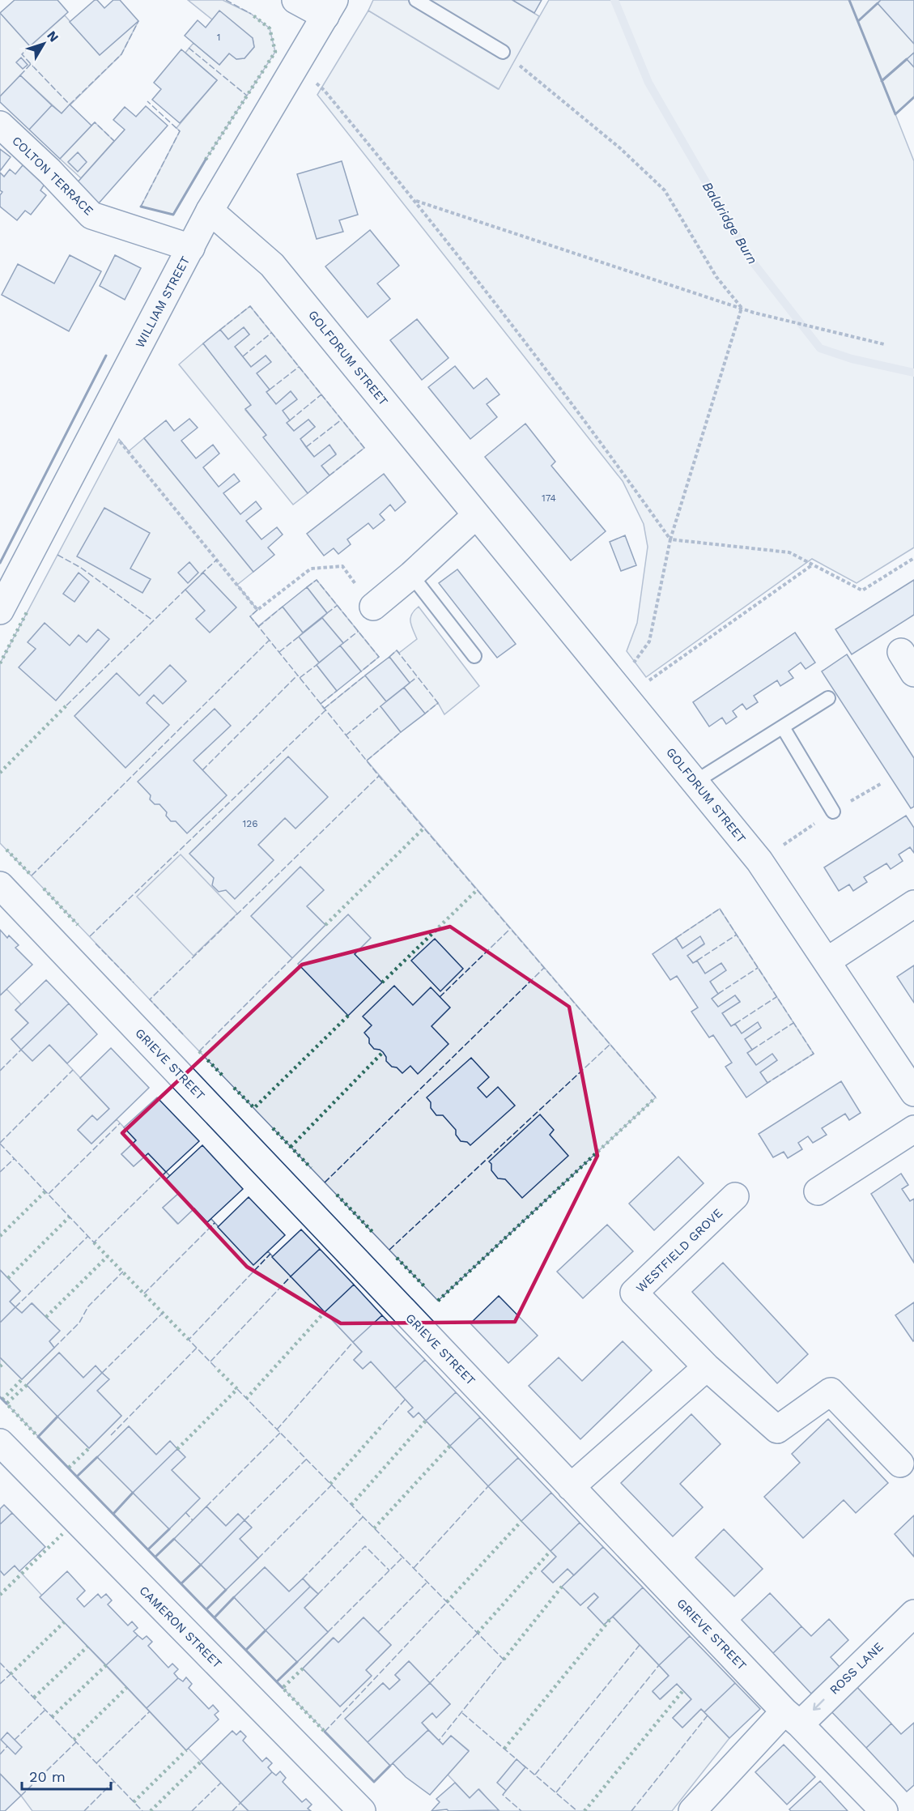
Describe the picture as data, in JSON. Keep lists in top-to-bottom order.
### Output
{
  "streets": {
    "street": [
      "COLTON TERRACE",
      "WILLIAM STREET",
      "GOLFDRUM STREET",
      "GRIEVE STREET",
      "WESTFIELD GROVE",
      "CAMERON STREET",
      "ROSS LANE"
    ]
  },
  "crossings": [
    ["COLTON TERRACE", "WILLIAM STREET"],
    ["WILLIAM STREET", "GOLFDRUM STREET"],
    ["GRIEVE STREET", "ROSS LANE"]
  ],
  "one_way": ["ROSS LANE"],
  "water": ["Baldridge Burn"],
  "house_numbers": ["1", "174", "126"],
  "scale_bar": "20 m",
  "north": "top right"
}
